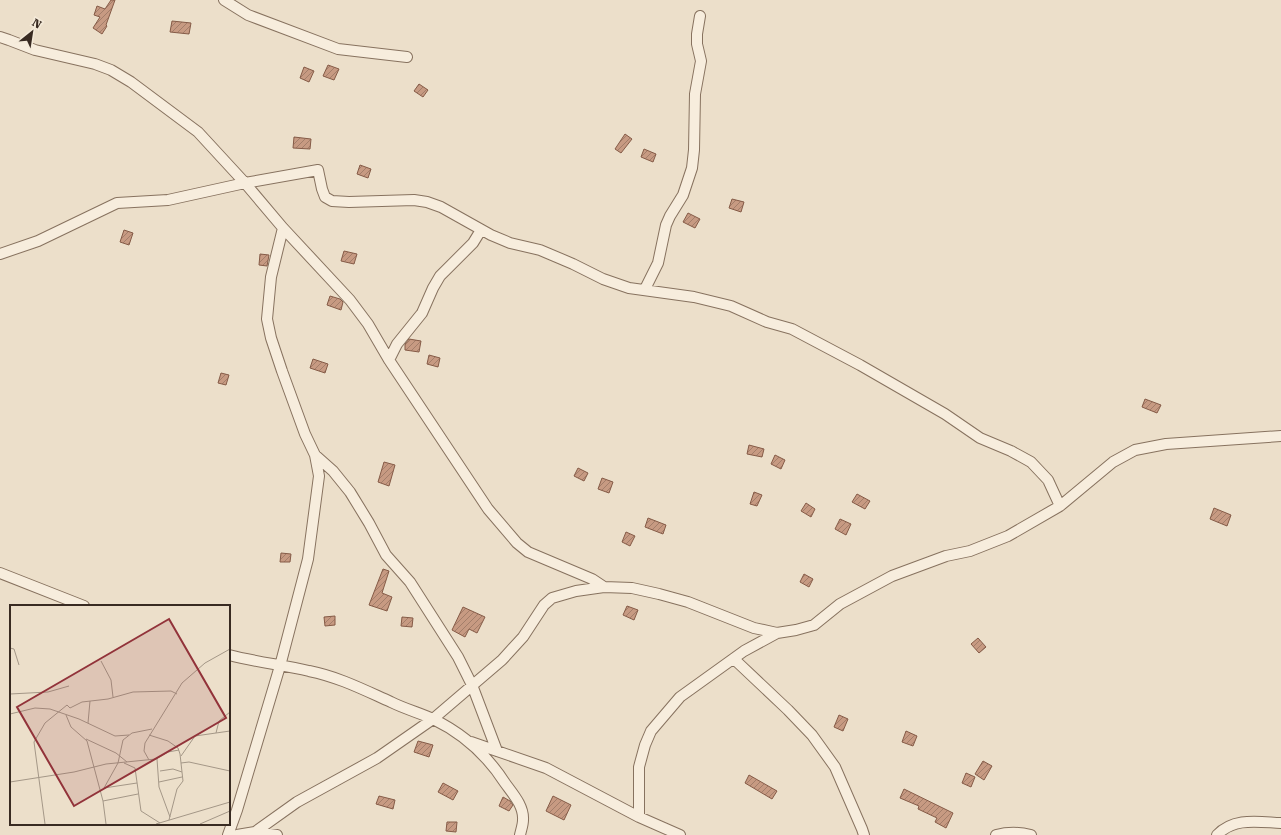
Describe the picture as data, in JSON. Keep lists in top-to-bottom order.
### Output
{
  "north": "top right"
}
